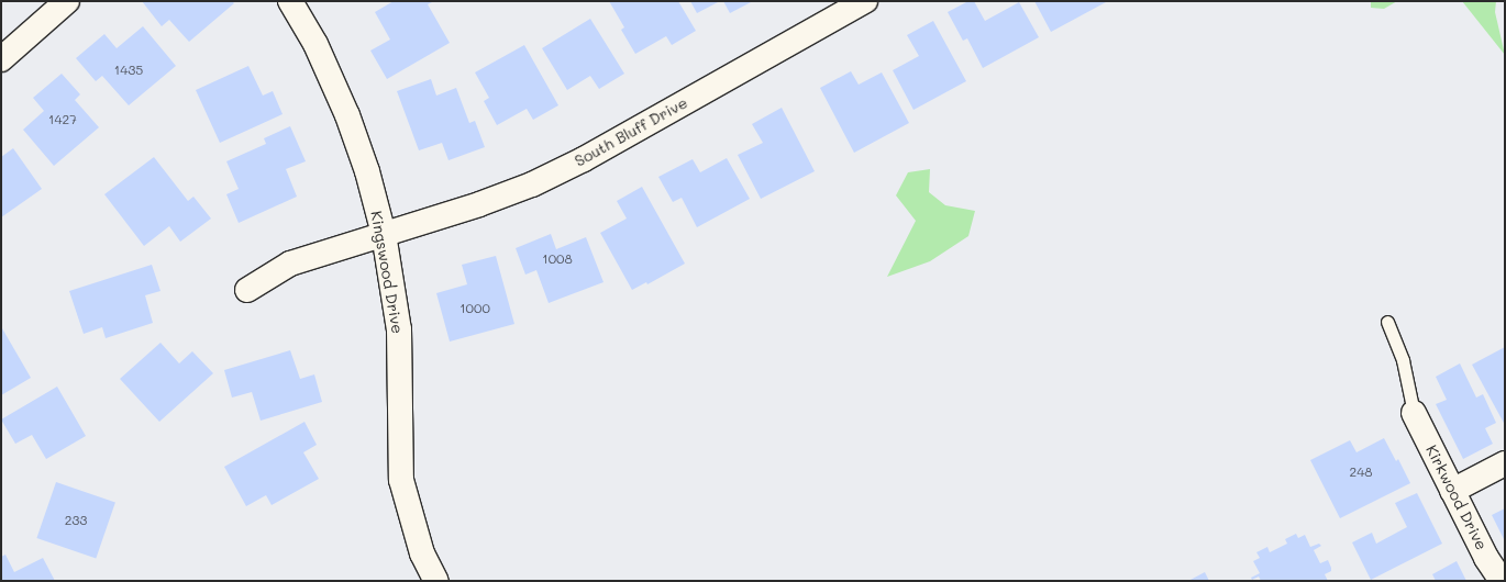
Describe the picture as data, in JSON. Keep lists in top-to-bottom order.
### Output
{
  "streets": {
    "street": ["South Bluff Drive", "Kingswood Drive", "Kirkwood Drive"]
  },
  "crossings": [
    ["South Bluff Drive", "Kingswood Drive"]
  ],
  "house_numbers": [
    "1435",
    "1427",
    "1008",
    "1000",
    "248",
    "233"
  ]
}
